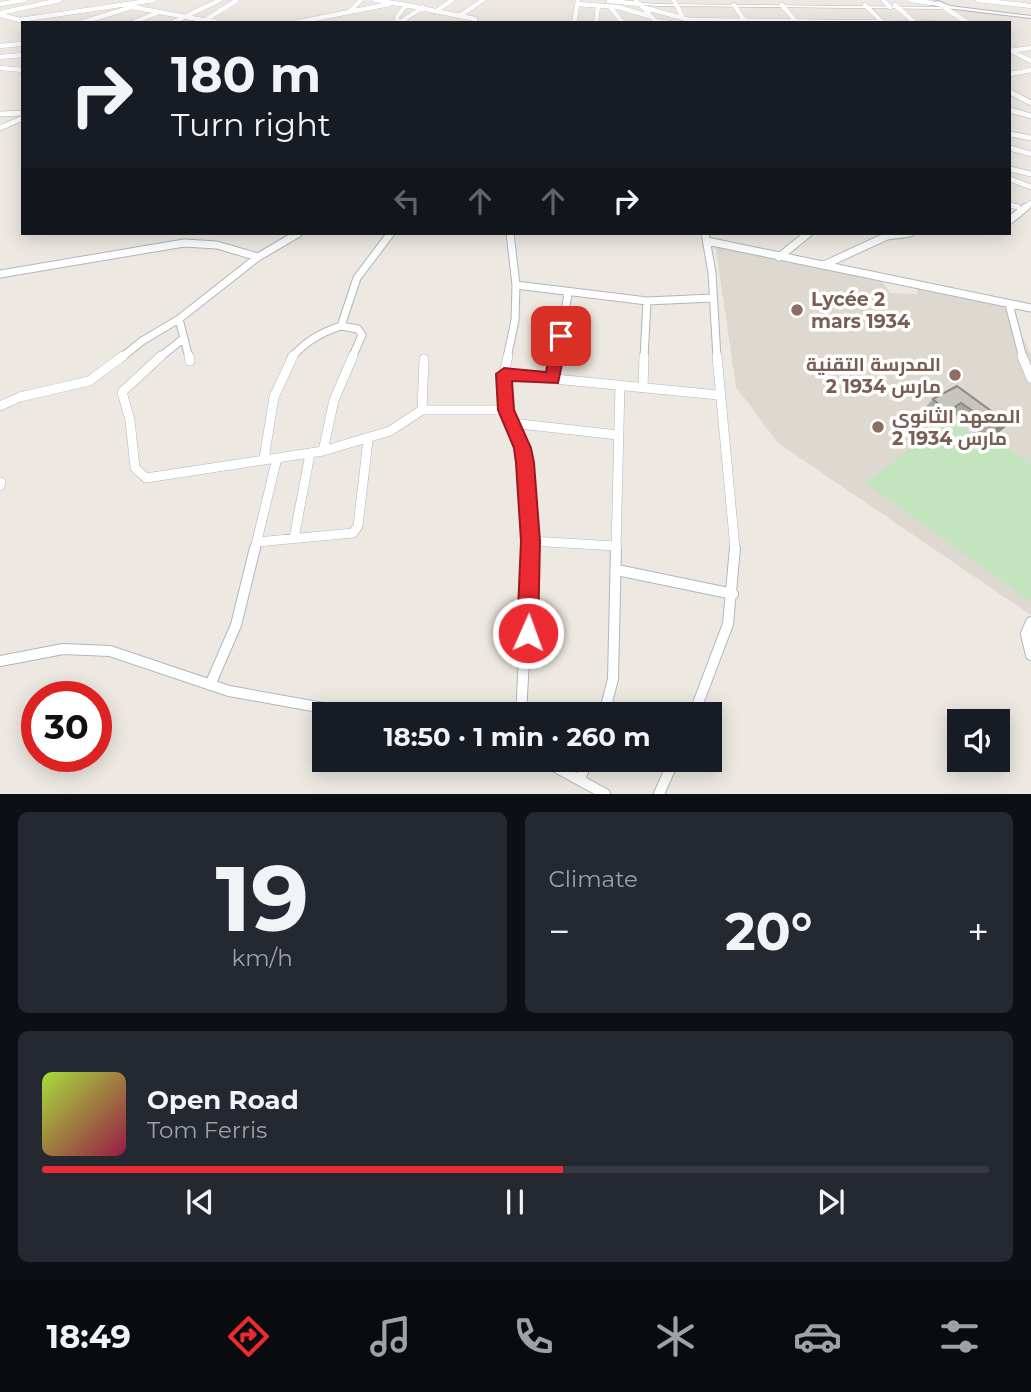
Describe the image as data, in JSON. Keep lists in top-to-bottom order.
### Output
{
  "places": ["Lycée 2 mars 1934", "المدرسة التقنية 2 مارس 1934", "المعهد الثانوي 2 مارس 1934"],
  "page": {
    "turn": ["180 m", "Turn right"],
    "limit": "30",
    "trip": "18:50 · 1 min · 260 m",
    "tile": [
      ["19", "km/h"],
      "Climate"
    ],
    "heat": ["−", "20°", "+"],
    "song": ["Open Road", "Tom Ferris"],
    "tabs": "18:49"
  }
}
